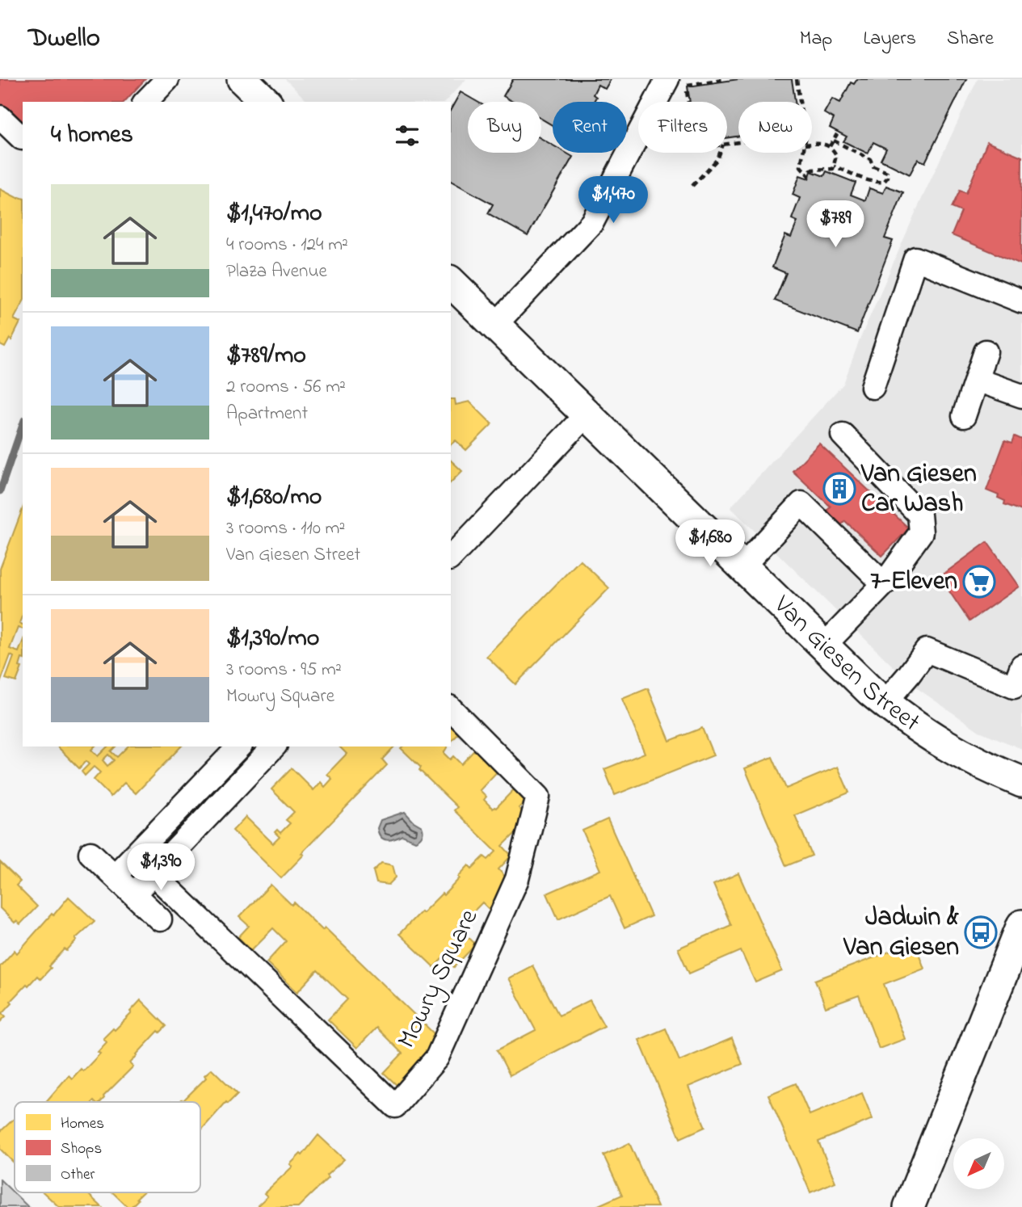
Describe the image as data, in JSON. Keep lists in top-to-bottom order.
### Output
{
  "streets": {
    "main road": ["Van Giesen Street"],
    "street": ["Mowry Square"]
  },
  "places": {
    "building": ["Van Giesen Car Wash"],
    "supermarket": ["7-Eleven"],
    "bus stop": ["Jadwin & Van Giesen"]
  },
  "legend": ["Homes", "Shops", "Other"],
  "north": "bottom left",
  "page": {
    "header": "Dwello",
    "nav": ["Map", "Layers", "Share"],
    "chip": [
      "Buy",
      "Rent",
      "Filters",
      "New"
    ],
    "heading": "4 homes",
    "list": [
      {
        "name": "$1,470/mo",
        "note": "4 rooms · 124 m² · Plaza Avenue"
      },
      {
        "name": "$789/mo",
        "note": "2 rooms · 56 m² · Apartment"
      },
      {
        "name": "$1,680/mo",
        "note": "3 rooms · 110 m² · Van Giesen Street"
      },
      {
        "name": "$1,390/mo",
        "note": "3 rooms · 95 m² · Mowry Square"
      }
    ],
    "price": [
      "$1,470",
      "$789",
      "$1,680",
      "$1,390"
    ]
  }
}
